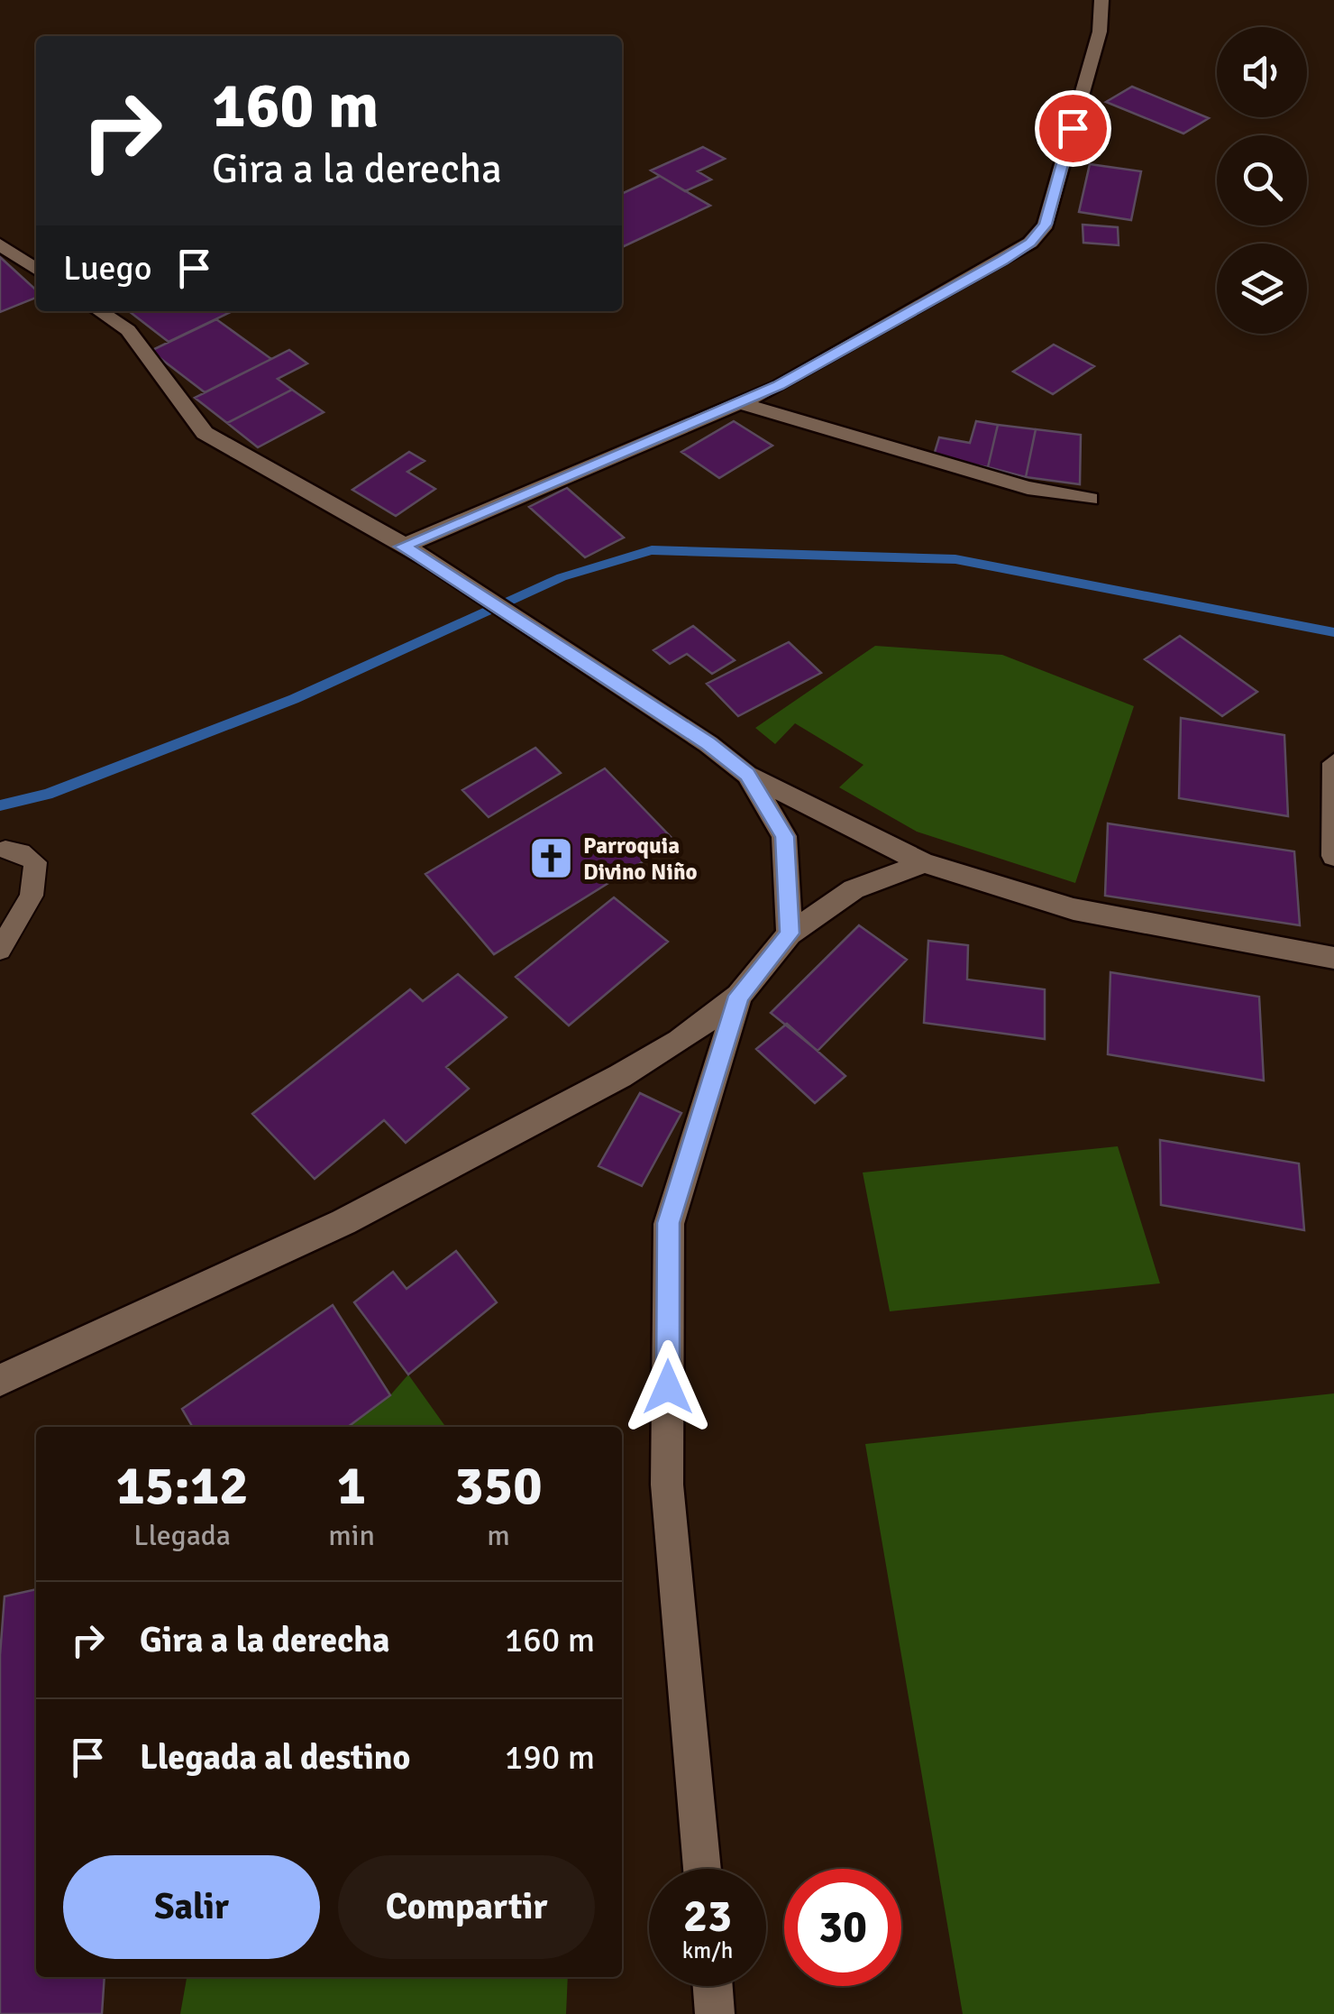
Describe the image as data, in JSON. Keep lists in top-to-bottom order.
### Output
{
  "places": {
    "church": ["Parroquia Divino Niño"]
  },
  "page": {
    "turn": ["160 m", "Gira a la derecha"],
    "then": "Luego",
    "eta": [
      "15:12",
      "Llegada",
      "1",
      "min",
      "350",
      "m"
    ],
    "list": [
      {
        "name": "Gira a la derecha",
        "value": "160 m"
      },
      {
        "name": "Llegada al destino",
        "value": "190 m"
      }
    ],
    "buttons": ["Salir", "Compartir"],
    "speed": "23 km/h",
    "limit": "30"
  }
}
